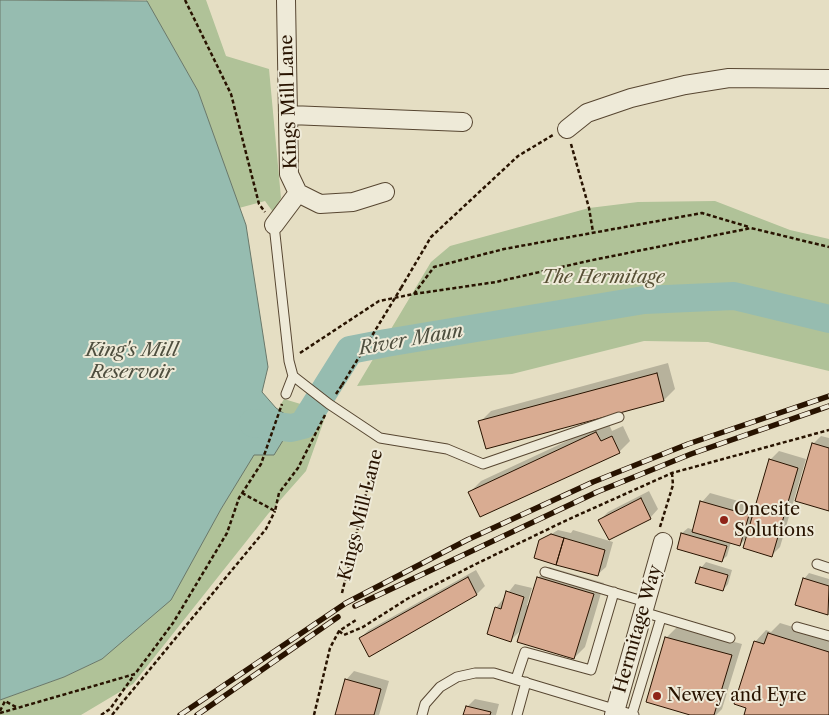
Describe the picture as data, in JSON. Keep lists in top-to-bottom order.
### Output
{
  "streets": {
    "street": ["Kings Mill Lane", "Hermitage Way"]
  },
  "water": ["River Maun", "King's Mill Reservoir"],
  "parks": ["The Hermitage"],
  "places": ["Onesite Solutions", "Newey and Eyre"]
}
